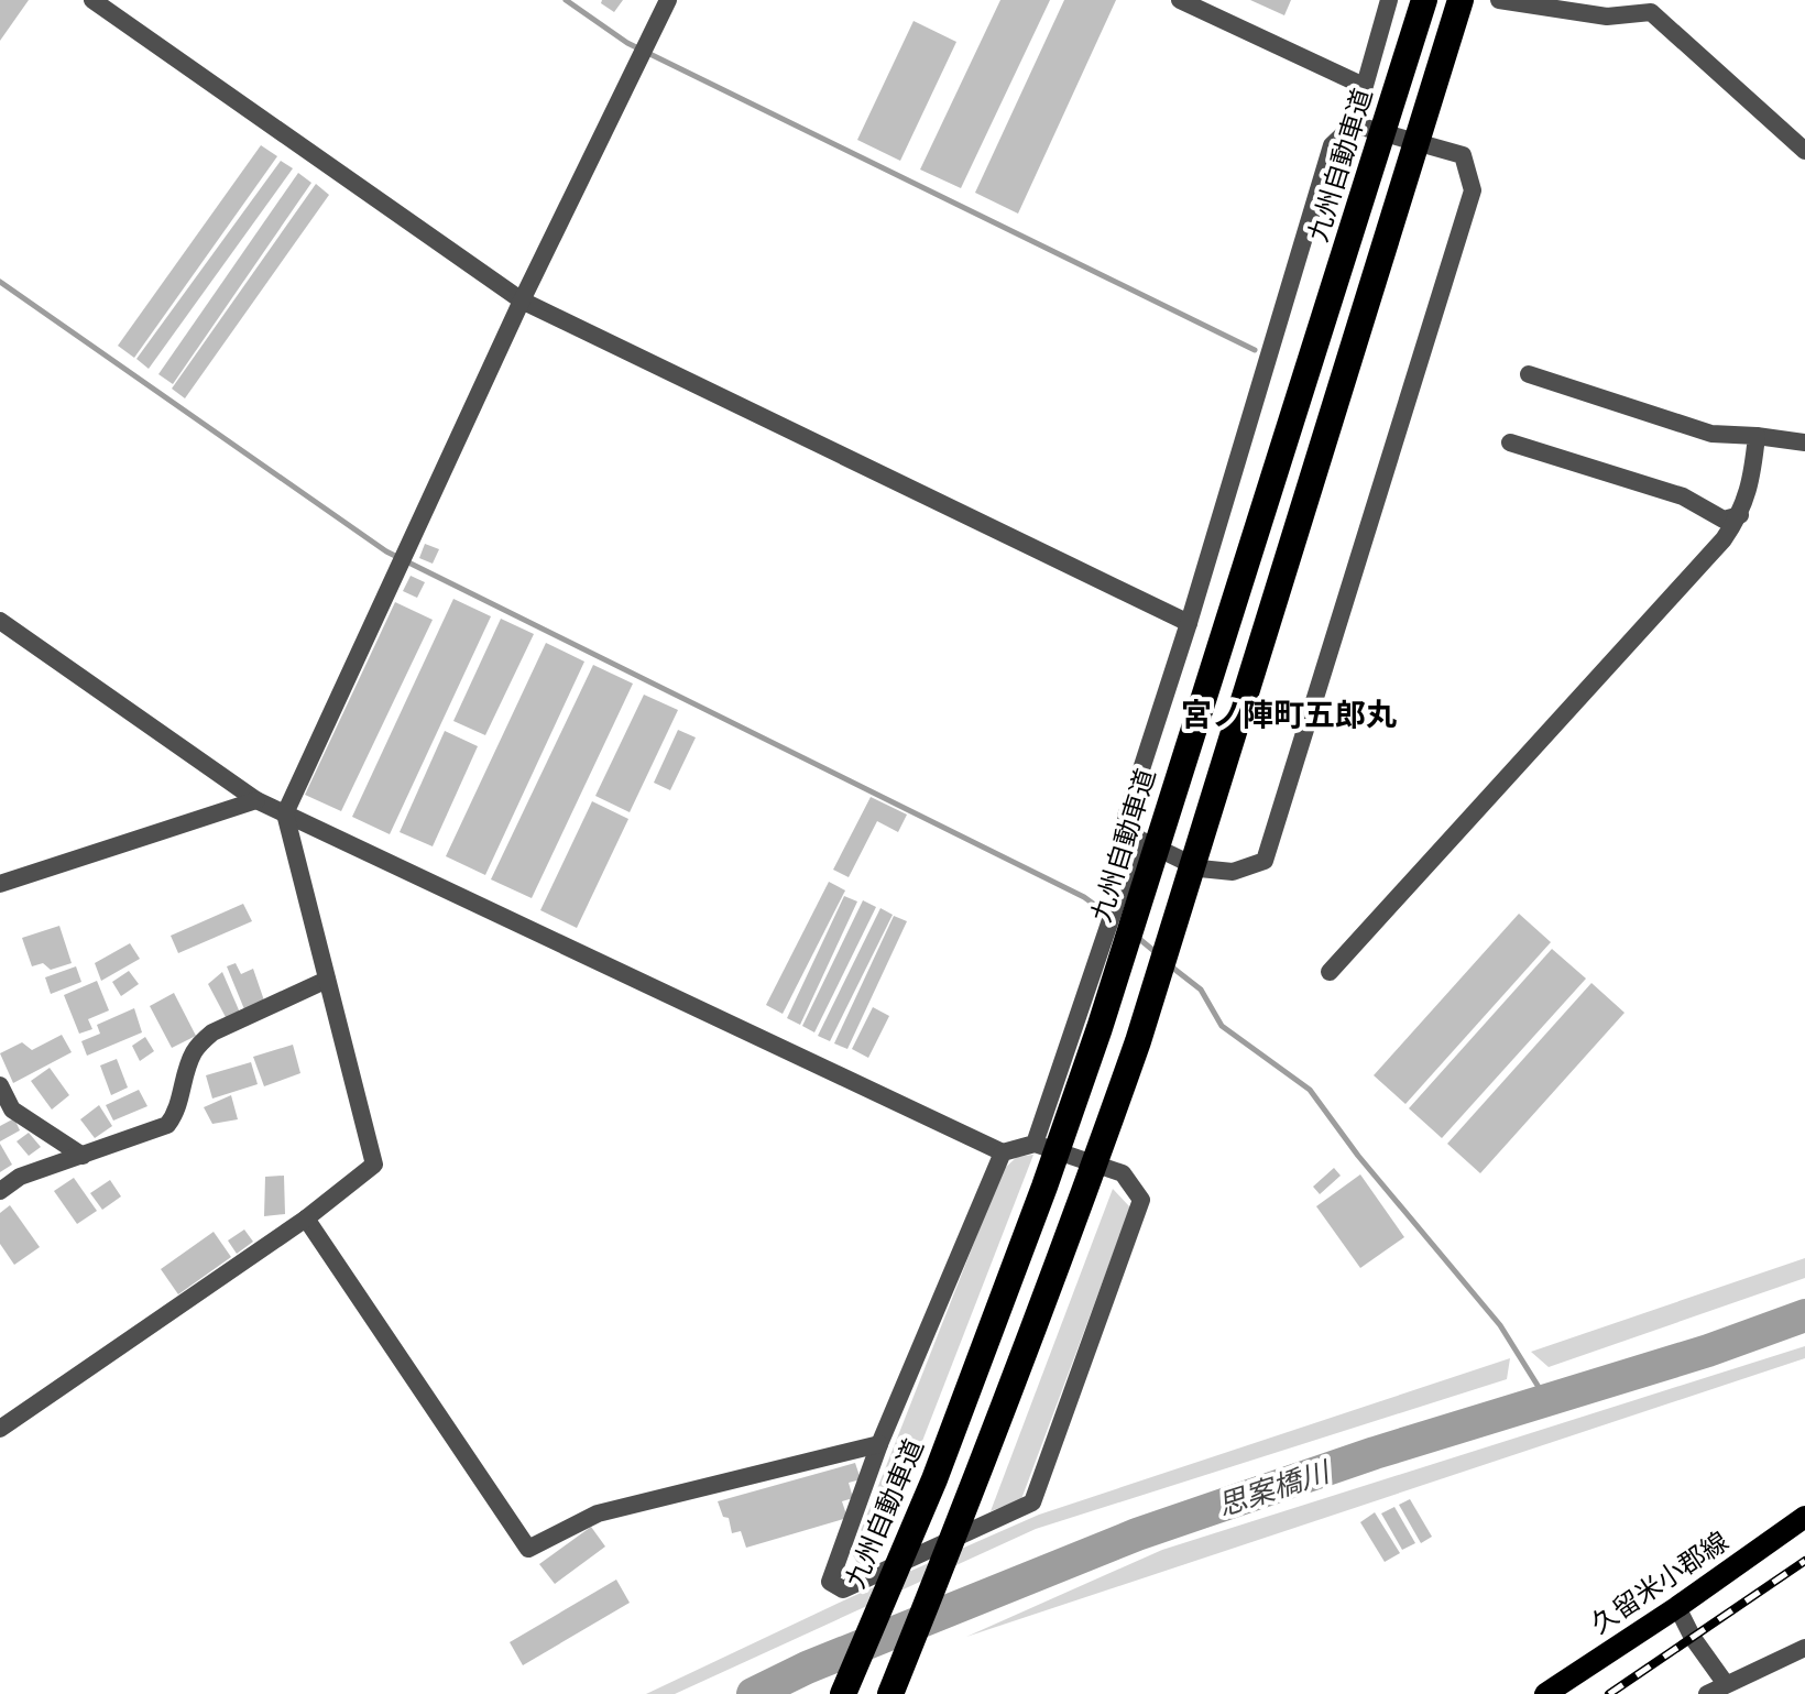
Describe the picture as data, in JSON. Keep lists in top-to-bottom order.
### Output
{
  "streets": {
    "highway": ["九州自動車道"],
    "main road": ["久留米小郡線"]
  },
  "districts": ["宮ノ陣町五郎丸"],
  "water": ["思案橋川"]
}
